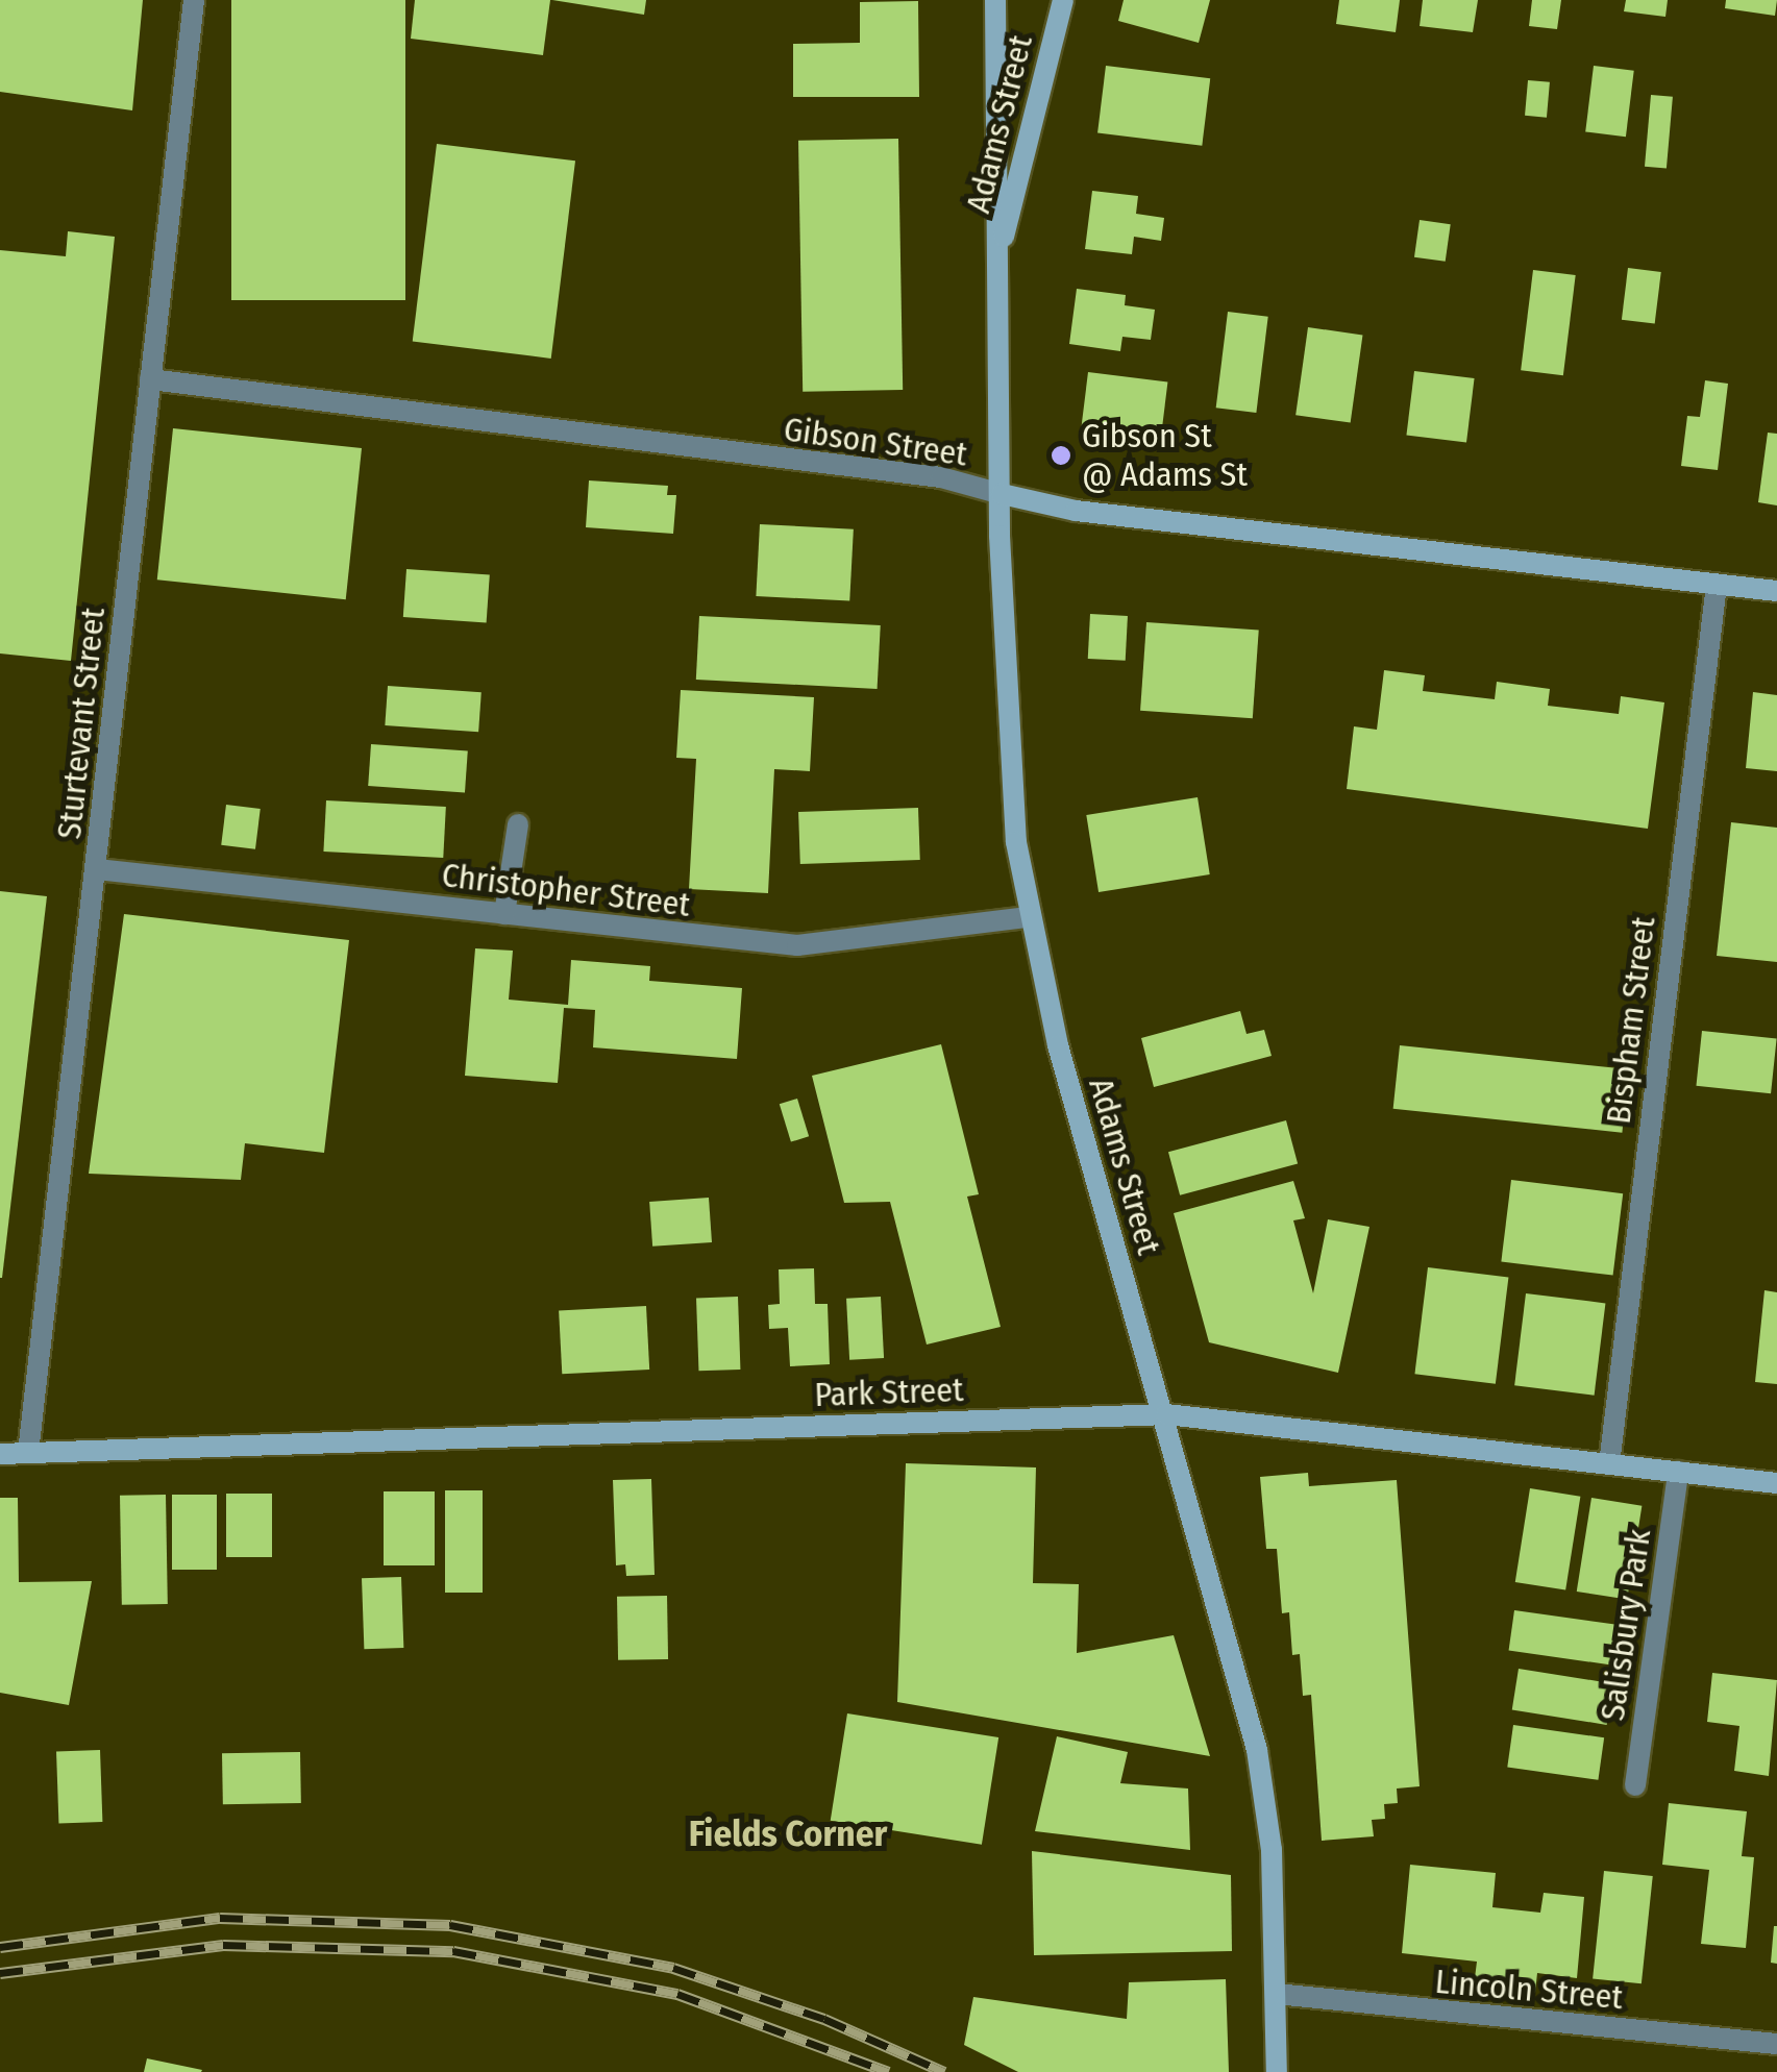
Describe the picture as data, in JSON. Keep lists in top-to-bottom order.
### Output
{
  "streets": {
    "street": [
      "Adams Street",
      "Gibson Street",
      "Sturtevant Street",
      "Christopher Street",
      "Bispham Street",
      "Park Street",
      "Salisbury Park",
      "Lincoln Street"
    ]
  },
  "crossings": [
    ["Adams Street", "Gibson Street"],
    ["Adams Street", "Christopher Street"],
    ["Adams Street", "Park Street"],
    ["Adams Street", "Lincoln Street"],
    ["Gibson Street", "Sturtevant Street"],
    ["Gibson Street", "Bispham Street"],
    ["Sturtevant Street", "Christopher Street"],
    ["Sturtevant Street", "Park Street"],
    ["Bispham Street", "Park Street"],
    ["Park Street", "Salisbury Park"]
  ],
  "districts": ["Fields Corner"],
  "places": ["Gibson St @ Adams St"]
}
